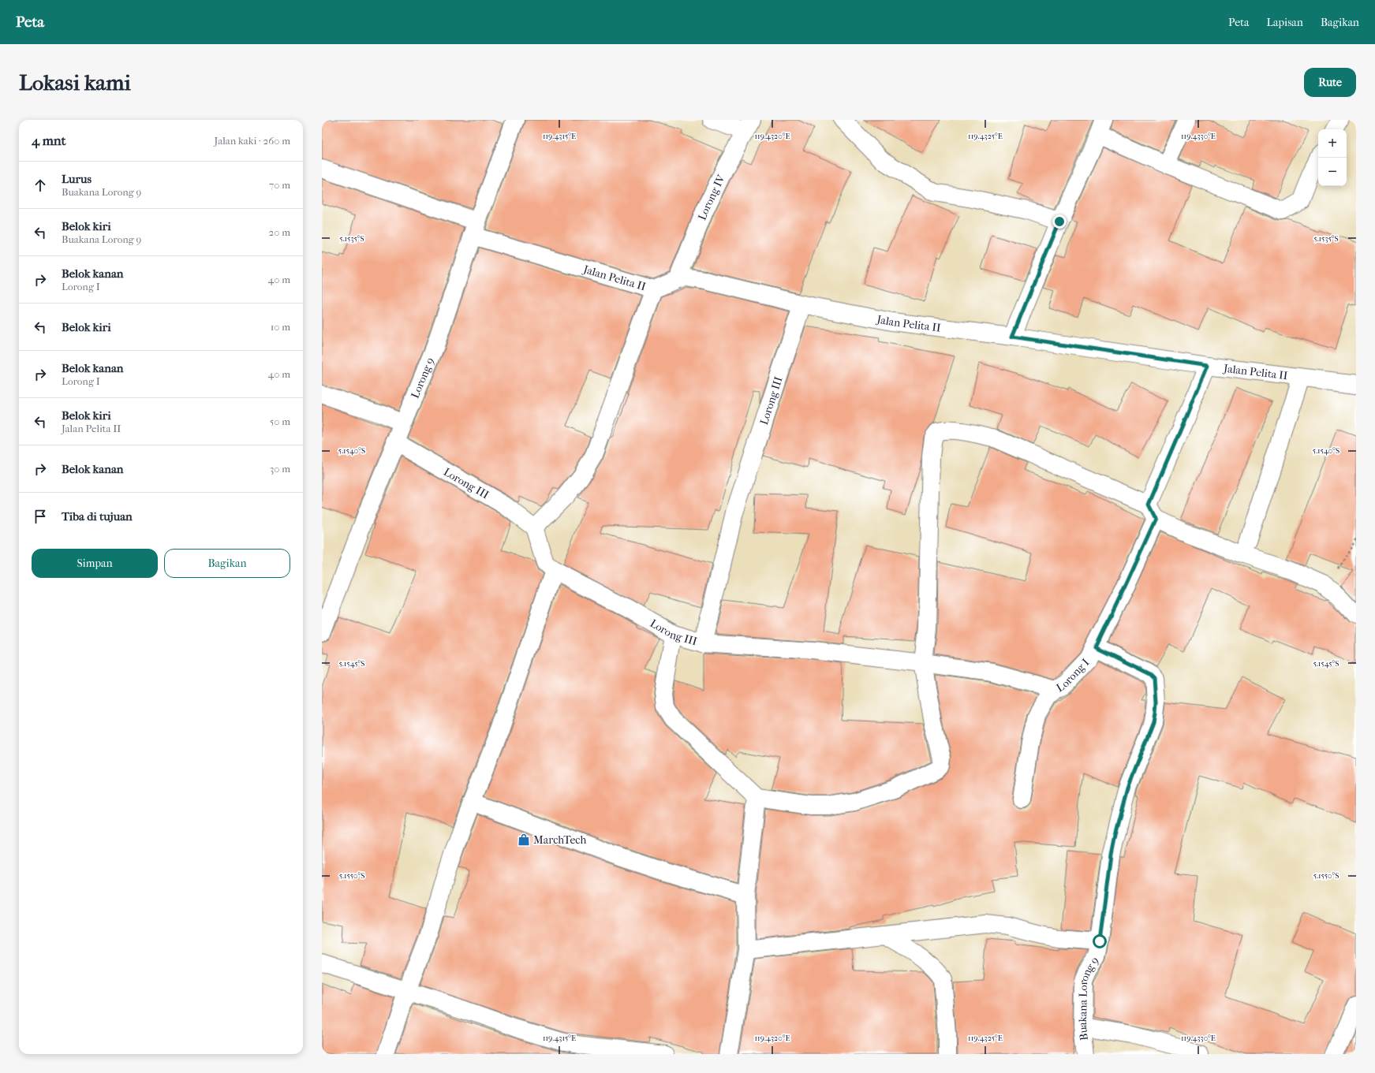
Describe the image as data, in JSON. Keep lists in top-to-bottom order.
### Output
{
  "streets": {
    "street": [
      "Lorong IV",
      "Jalan Pelita II",
      "Lorong 9",
      "Lorong III",
      "Lorong I",
      "Buakana Lorong 9"
    ]
  },
  "crossings": [
    ["Lorong IV", "Jalan Pelita II"],
    ["Jalan Pelita II", "Lorong 9"],
    ["Jalan Pelita II", "Lorong III"],
    ["Jalan Pelita II", "Lorong I"],
    ["Lorong 9", "Lorong III"],
    ["Lorong I", "Buakana Lorong 9"]
  ],
  "places": {
    "shop": ["MarchTech"]
  },
  "page": {
    "header": "Peta",
    "nav": ["Peta", "Lapisan", "Bagikan"],
    "buttons": [
      "Rute",
      ["Simpan", "Bagikan"]
    ],
    "title": "Lokasi kami",
    "heading": ["4 mnt", "Jalan kaki · 260 m"],
    "map_buttons": ["+", "−"],
    "list": [
      ["Lurus", "Buakana Lorong 9", "70 m"],
      ["Belok kiri", "Buakana Lorong 9", "20 m"],
      ["Belok kanan", "Lorong I", "40 m"],
      ["Belok kiri", "10 m"],
      ["Belok kanan", "Lorong I", "40 m"],
      ["Belok kiri", "Jalan Pelita II", "50 m"],
      ["Belok kanan", "30 m"],
      "Tiba di tujuan"
    ]
  },
  "coordinates": [
    "119.4315°E",
    "119.4320°E",
    "119.4325°E",
    "119.4330°E",
    "5.1535°S",
    "5.1540°S",
    "5.1545°S",
    "5.1550°S"
  ]
}
